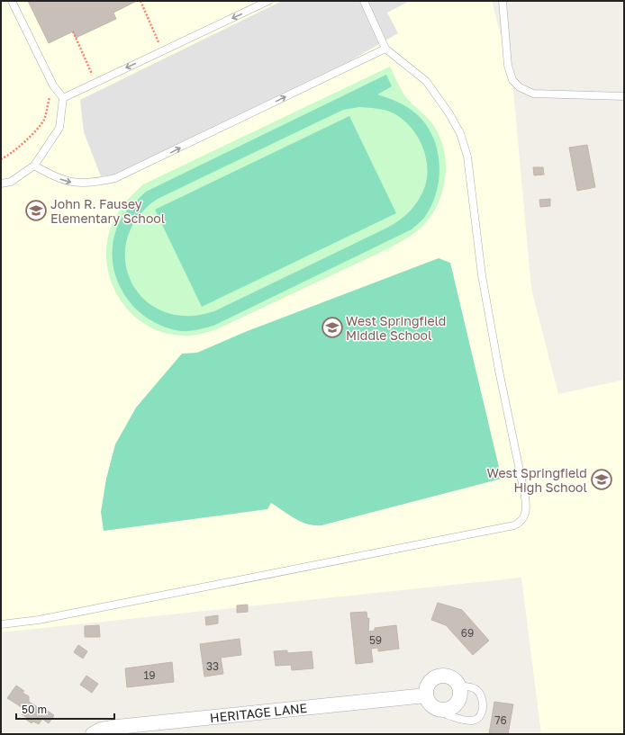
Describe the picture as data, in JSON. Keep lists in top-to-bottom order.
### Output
{
  "streets": {
    "street": ["HERITAGE LANE"]
  },
  "places": {
    "school or university": ["John R. Fausey Elementary School", "West Springfield Middle School", "West Springfield High School"]
  },
  "house_numbers": [
    "69",
    "59",
    "33",
    "19",
    "76"
  ],
  "scale_bar": "50 m"
}
